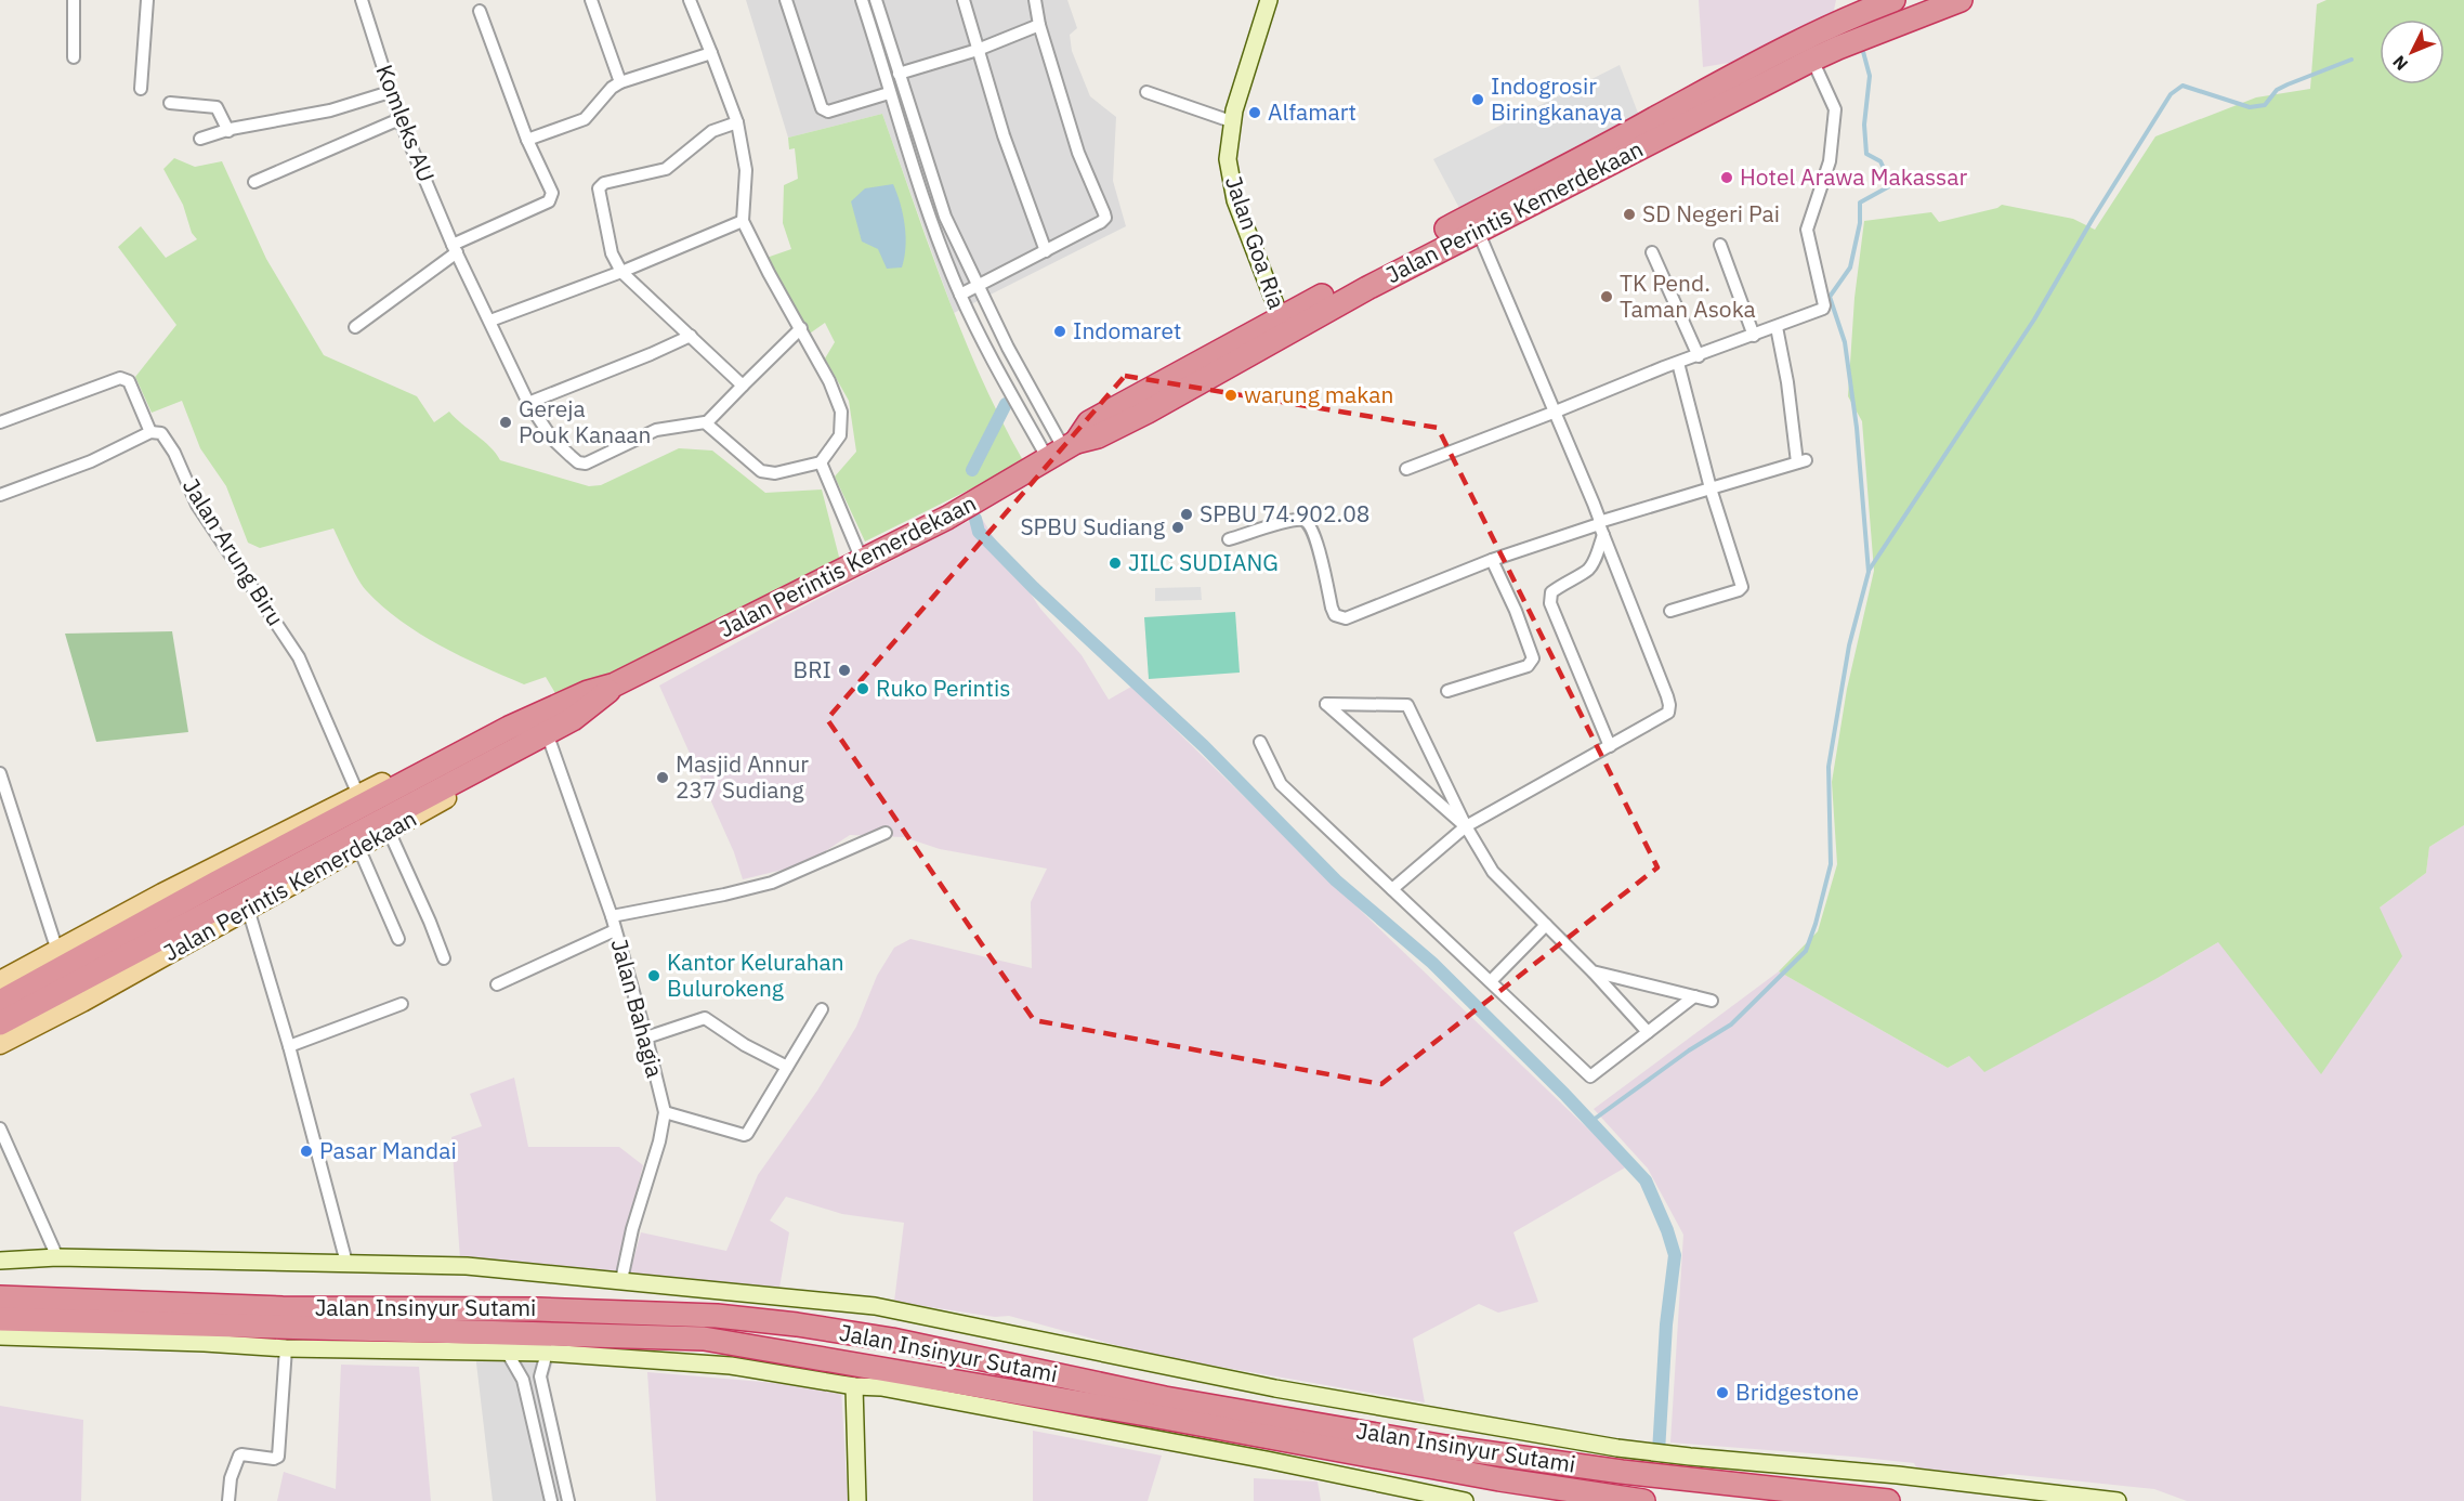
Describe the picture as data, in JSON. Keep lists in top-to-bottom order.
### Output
{
  "streets": {
    "highway": ["Jalan Perintis Kemerdekaan", "Jalan Insinyur Sutami"],
    "street": [
      "Komleks AU",
      "Jalan Goa Ria",
      "Jalan Arung Biru",
      "Jalan Bahagia"
    ]
  },
  "crossings": [
    ["Jalan Perintis Kemerdekaan", "Jalan Goa Ria"],
    ["Jalan Perintis Kemerdekaan", "Jalan Arung Biru"],
    ["Jalan Perintis Kemerdekaan", "Jalan Bahagia"]
  ],
  "places": [
    "Indogrosir Biringkanaya",
    "Alfamart",
    "Hotel Arawa Makassar",
    "SD Negeri Pai",
    "TK Pend. Taman Asoka",
    "Indomaret",
    "warung makan",
    "Gereja Pouk Kanaan",
    "SPBU 74.902.08",
    "SPBU Sudiang",
    "JILC SUDIANG",
    "BRI",
    "Ruko Perintis",
    "Masjid Annur 237 Sudiang",
    "Kantor Kelurahan Bulurokeng",
    "Pasar Mandai",
    "Bridgestone"
  ],
  "north": "bottom left"
}
